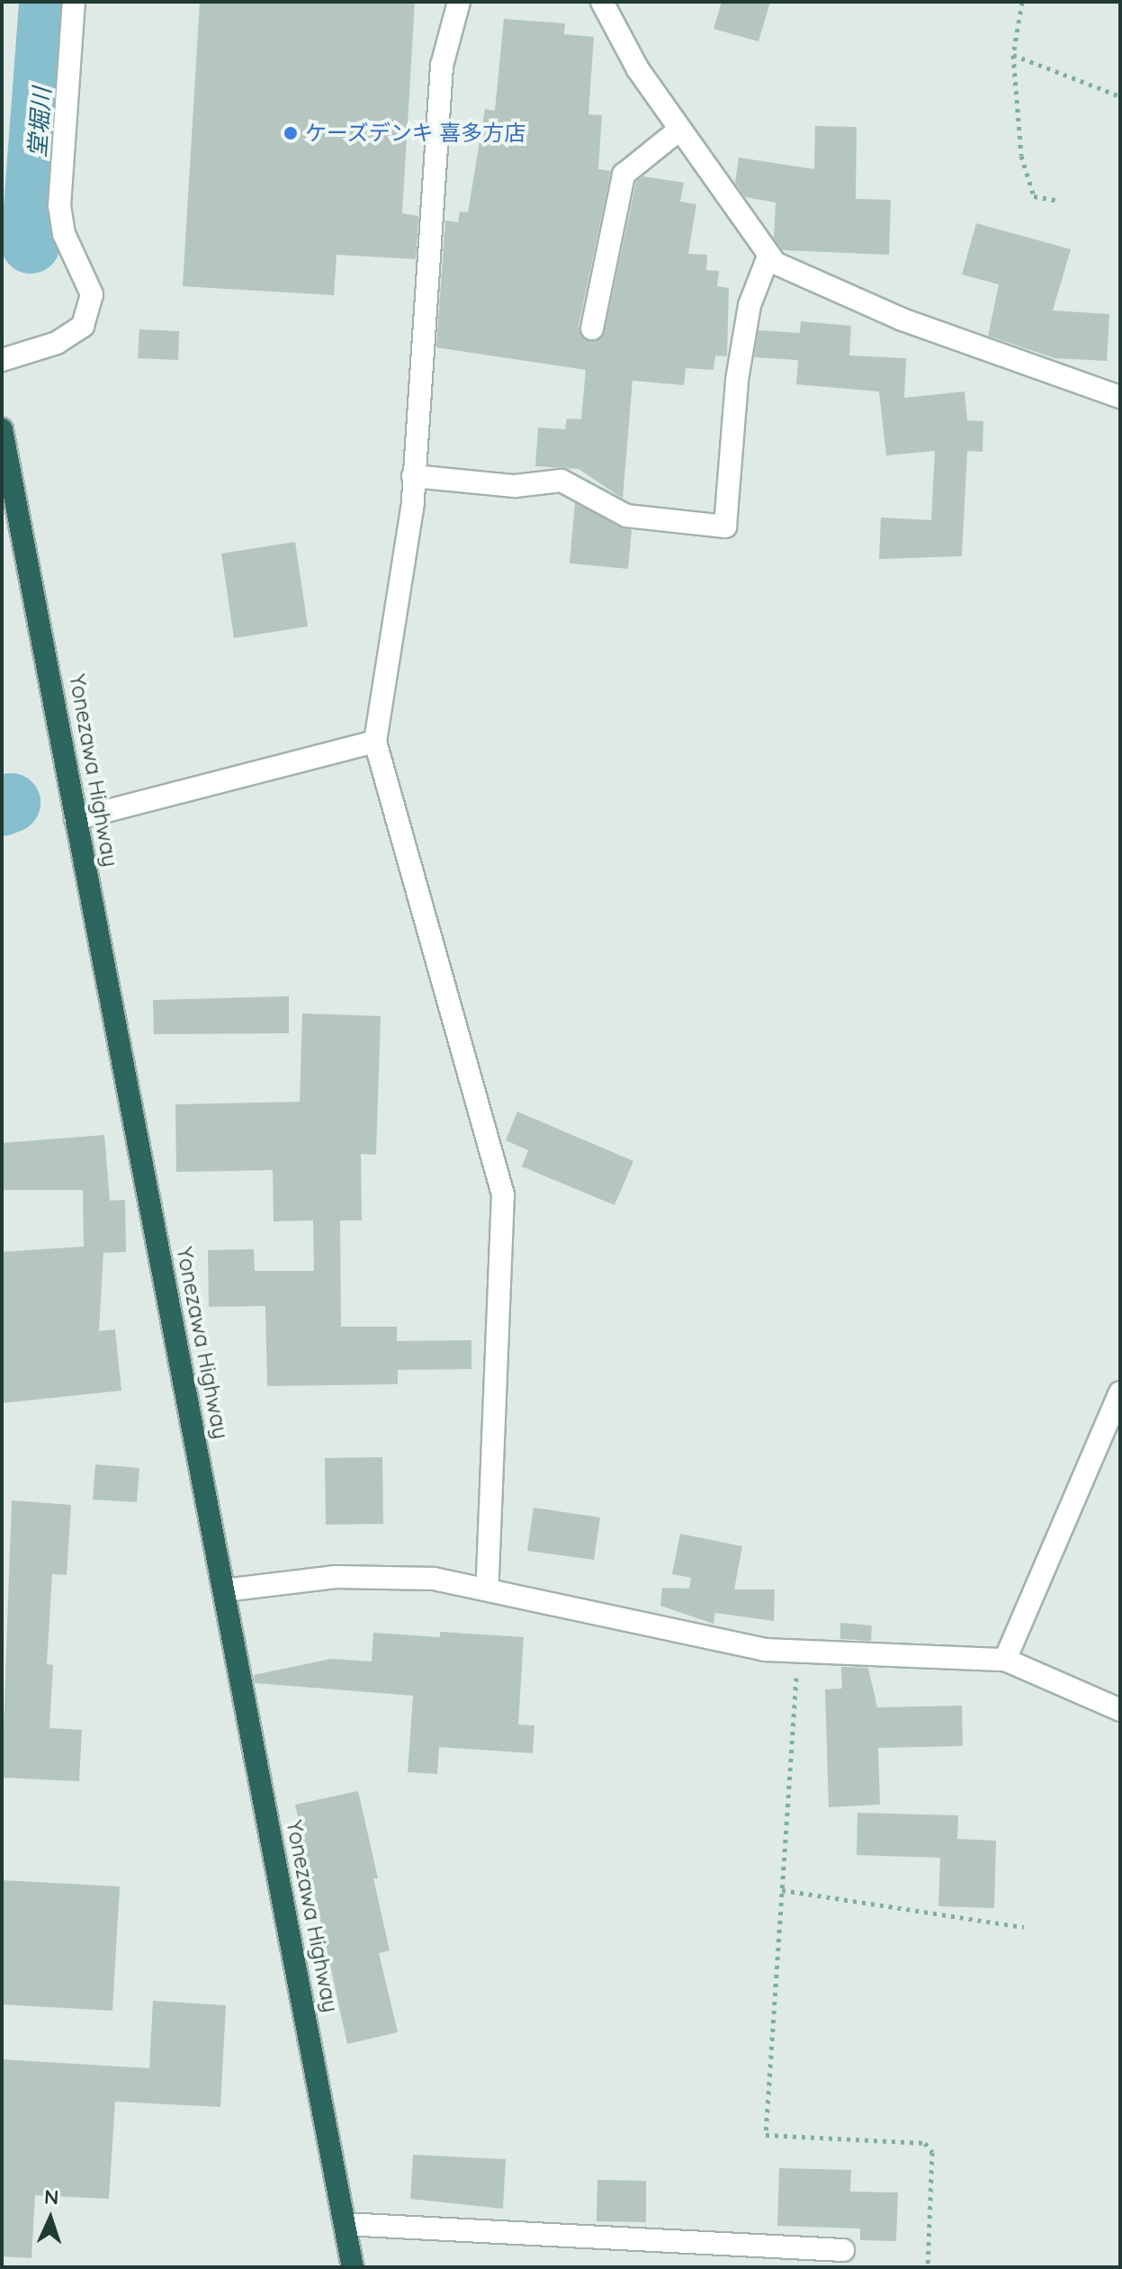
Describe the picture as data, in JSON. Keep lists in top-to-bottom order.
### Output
{
  "streets": {
    "highway": ["Yonezawa Highway"]
  },
  "water": ["堂堀川"],
  "places": ["ケーズデンキ 喜多方店"],
  "north": "top"
}
